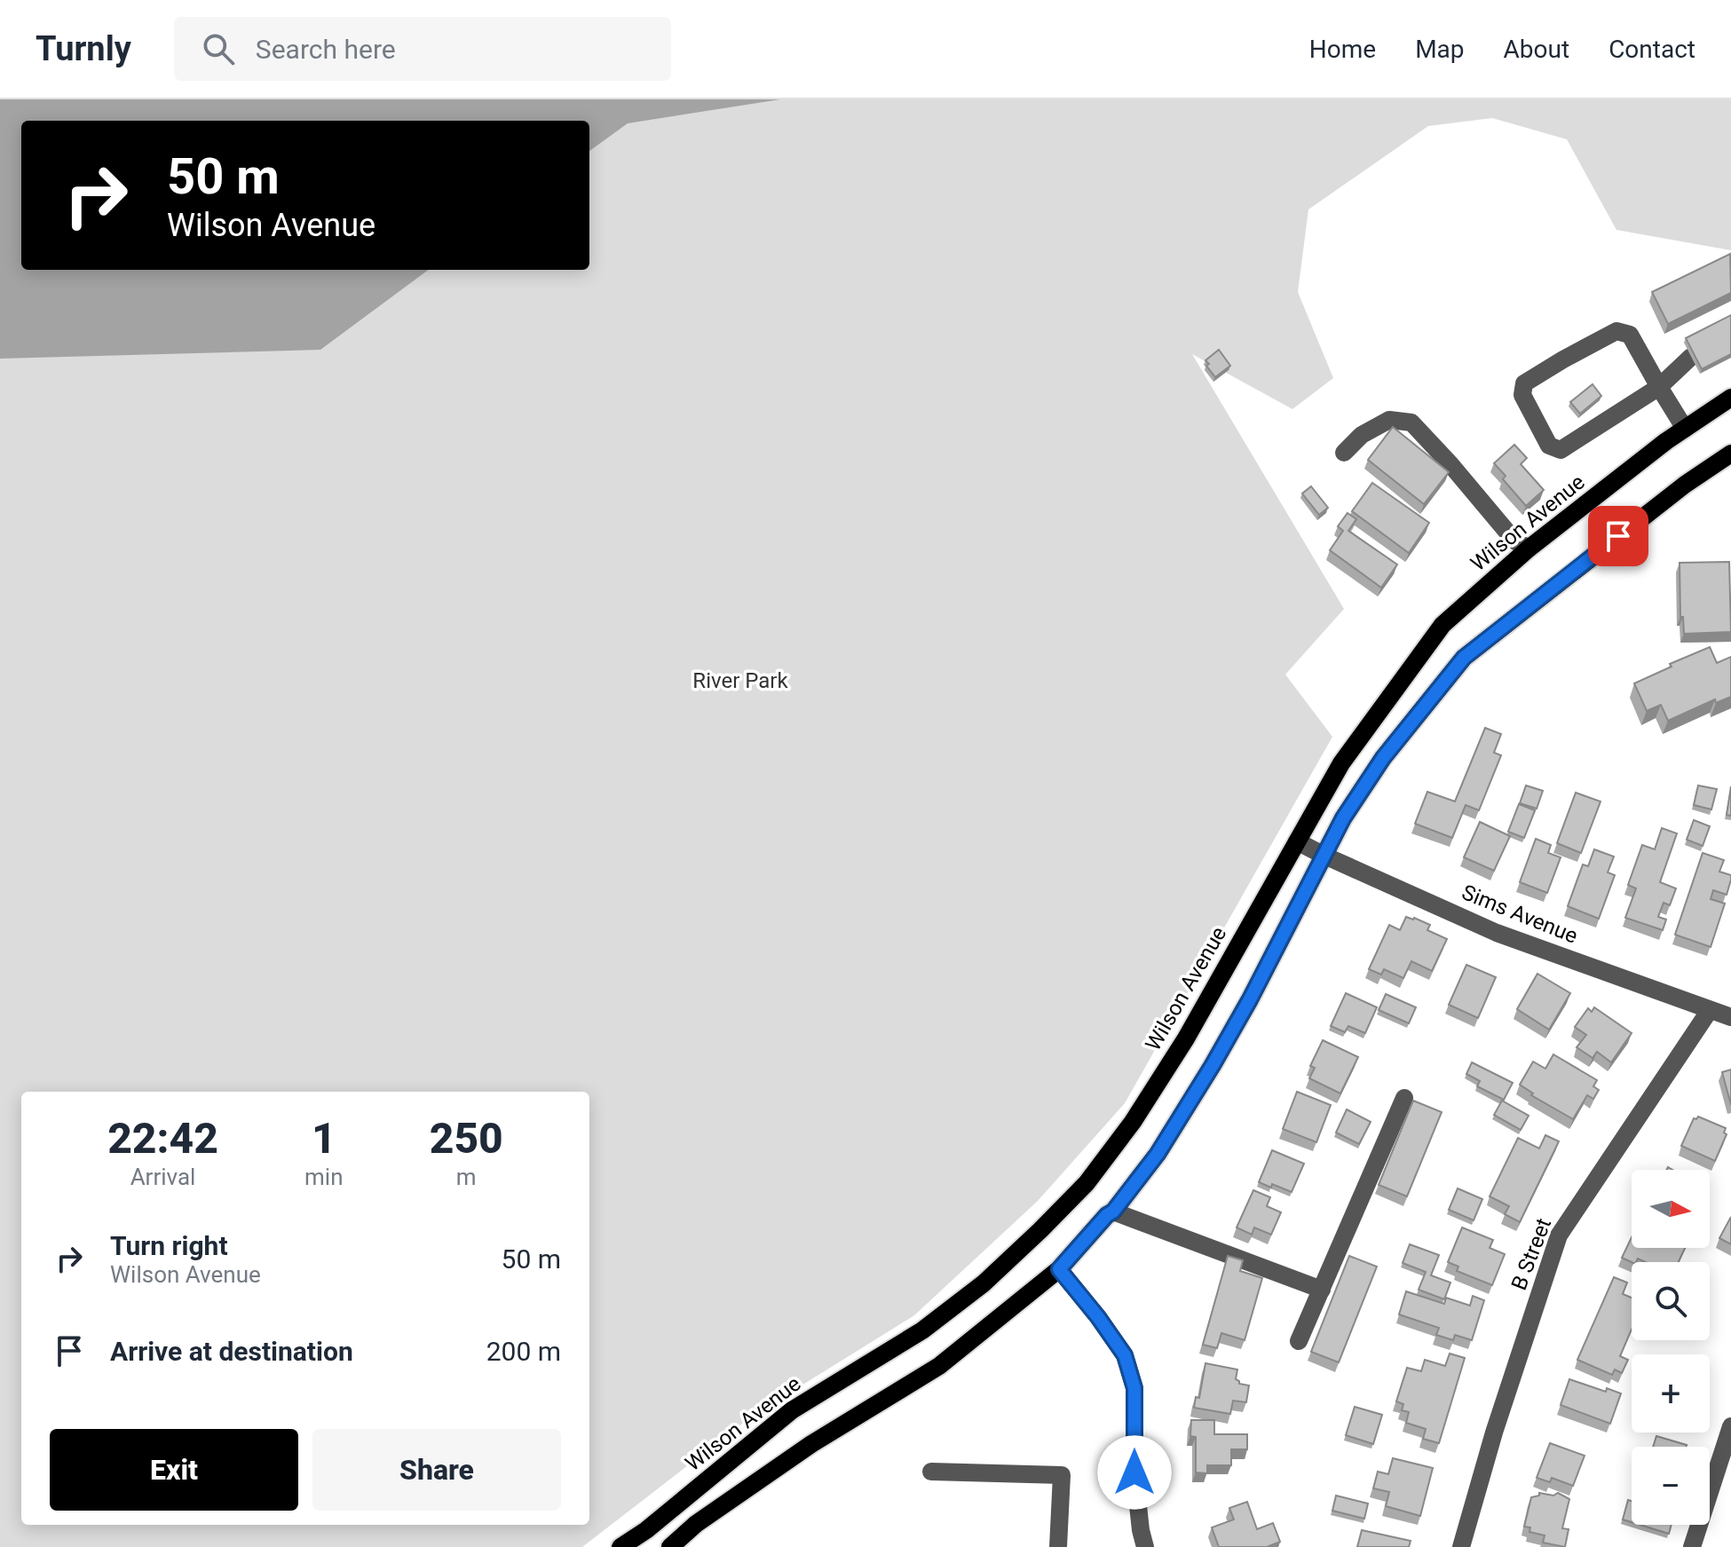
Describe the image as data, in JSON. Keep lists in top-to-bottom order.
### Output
{
  "streets": {
    "main road": ["Wilson Avenue"],
    "street": ["Sims Avenue", "B Street"]
  },
  "crossings": [
    ["Wilson Avenue", "Sims Avenue"],
    ["Sims Avenue", "B Street"]
  ],
  "parks": ["River Park"],
  "north": "right",
  "page": {
    "header": "Turnly",
    "search": "Search here",
    "nav": [
      "Home",
      "Map",
      "About",
      "Contact"
    ],
    "turn": ["50 m", "Wilson Avenue"],
    "eta": [
      "22:42",
      "Arrival",
      "1",
      "min",
      "250",
      "m"
    ],
    "map_buttons": ["+", "−"],
    "list": [
      {
        "name": "Turn right",
        "note": "Wilson Avenue",
        "value": "50 m"
      },
      {
        "name": "Arrive at destination",
        "value": "200 m"
      }
    ],
    "buttons": ["Exit", "Share"]
  }
}
